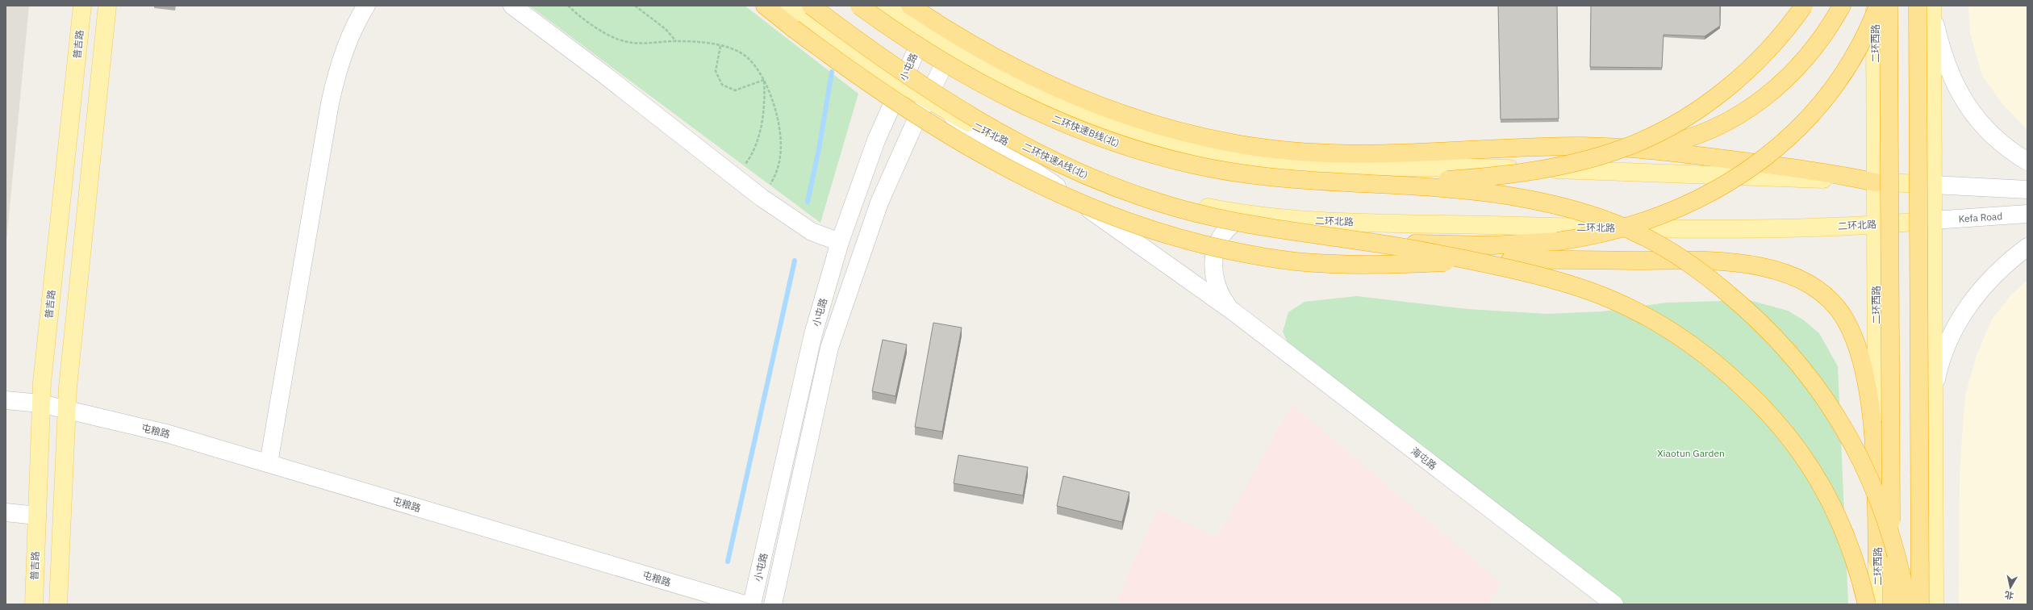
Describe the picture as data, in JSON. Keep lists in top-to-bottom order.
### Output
{
  "streets": {
    "highway": ["二环快速B线(北)", "二环快速A线(北)"],
    "main road": ["二环西路", "普吉路", "二环北路"],
    "street": [
      "小屯路",
      "Kefa Road",
      "屯粮路",
      "海屯路"
    ]
  },
  "crossings": [
    ["二环西路", "二环北路"],
    ["普吉路", "屯粮路"],
    ["小屯路", "二环北路"],
    ["二环北路", "Kefa Road"]
  ],
  "parks": ["Xiaotun Garden"],
  "north": "bottom"
}
